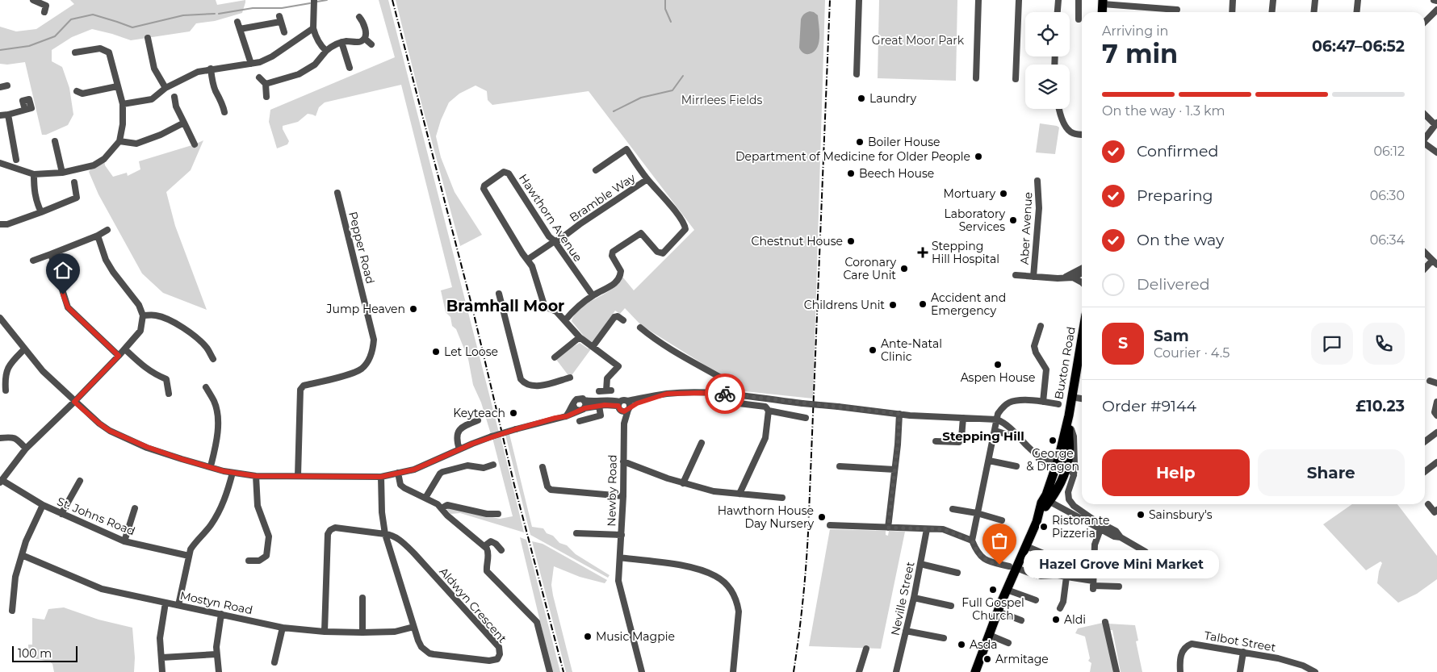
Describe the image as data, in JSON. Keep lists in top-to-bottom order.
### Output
{
  "streets": {
    "highway": ["Buxton Road"],
    "street": [
      "Bramble Way",
      "Hawthorn Avenue",
      "Aber Avenue",
      "Pepper Road",
      "Newby Road",
      "St. Johns Road",
      "Neville Street",
      "Mostyn Road",
      "Aldwyn Crescent",
      "Talbot Street"
    ]
  },
  "crossings": [
    ["Bramble Way", "Hawthorn Avenue"],
    ["Mostyn Road", "Aldwyn Crescent"]
  ],
  "districts": ["Bramhall Moor", "Stepping Hill"],
  "parks": ["Great Moor Park", "Mirrlees Fields"],
  "places": {
    "other": [
      "Laundry",
      "Boiler House",
      "Department of Medicine for Older People",
      "Beech House",
      "Mortuary",
      "Laboratory Services",
      "Chestnut House",
      "Coronary Care Unit",
      "Accident and Emergency",
      "Childrens Unit",
      "Jump Heaven",
      "Ante-Natal Clinic",
      "Let Loose",
      "Aspen House",
      "Keyteach",
      "George & Dragon",
      "Sainsbury's",
      "Hawthorn House Day Nursery",
      "Ristorante Pizzeria",
      "Hazel Grove Mini Market",
      "Full Gospel Church",
      "Aldi",
      "Music Magpie",
      "Asda",
      "Armitage"
    ],
    "health": ["Stepping Hill Hospital"]
  },
  "scale_bar": "100 m",
  "page": {
    "heading": ["7 min", "Arriving in", "06:47–06:52"],
    "panel": [
      "Sam",
      "Courier · 4.5",
      "Order #9144",
      "£10.23"
    ],
    "bar": "On the way · 1.3 km",
    "list": [
      ["Confirmed", "06:12"],
      ["Preparing", "06:30"],
      ["On the way", "06:34"],
      "Delivered"
    ],
    "round": "S",
    "buttons": ["Help", "Share"],
    "bubble": "Hazel Grove Mini Market",
    "scale": "100 m"
  }
}
